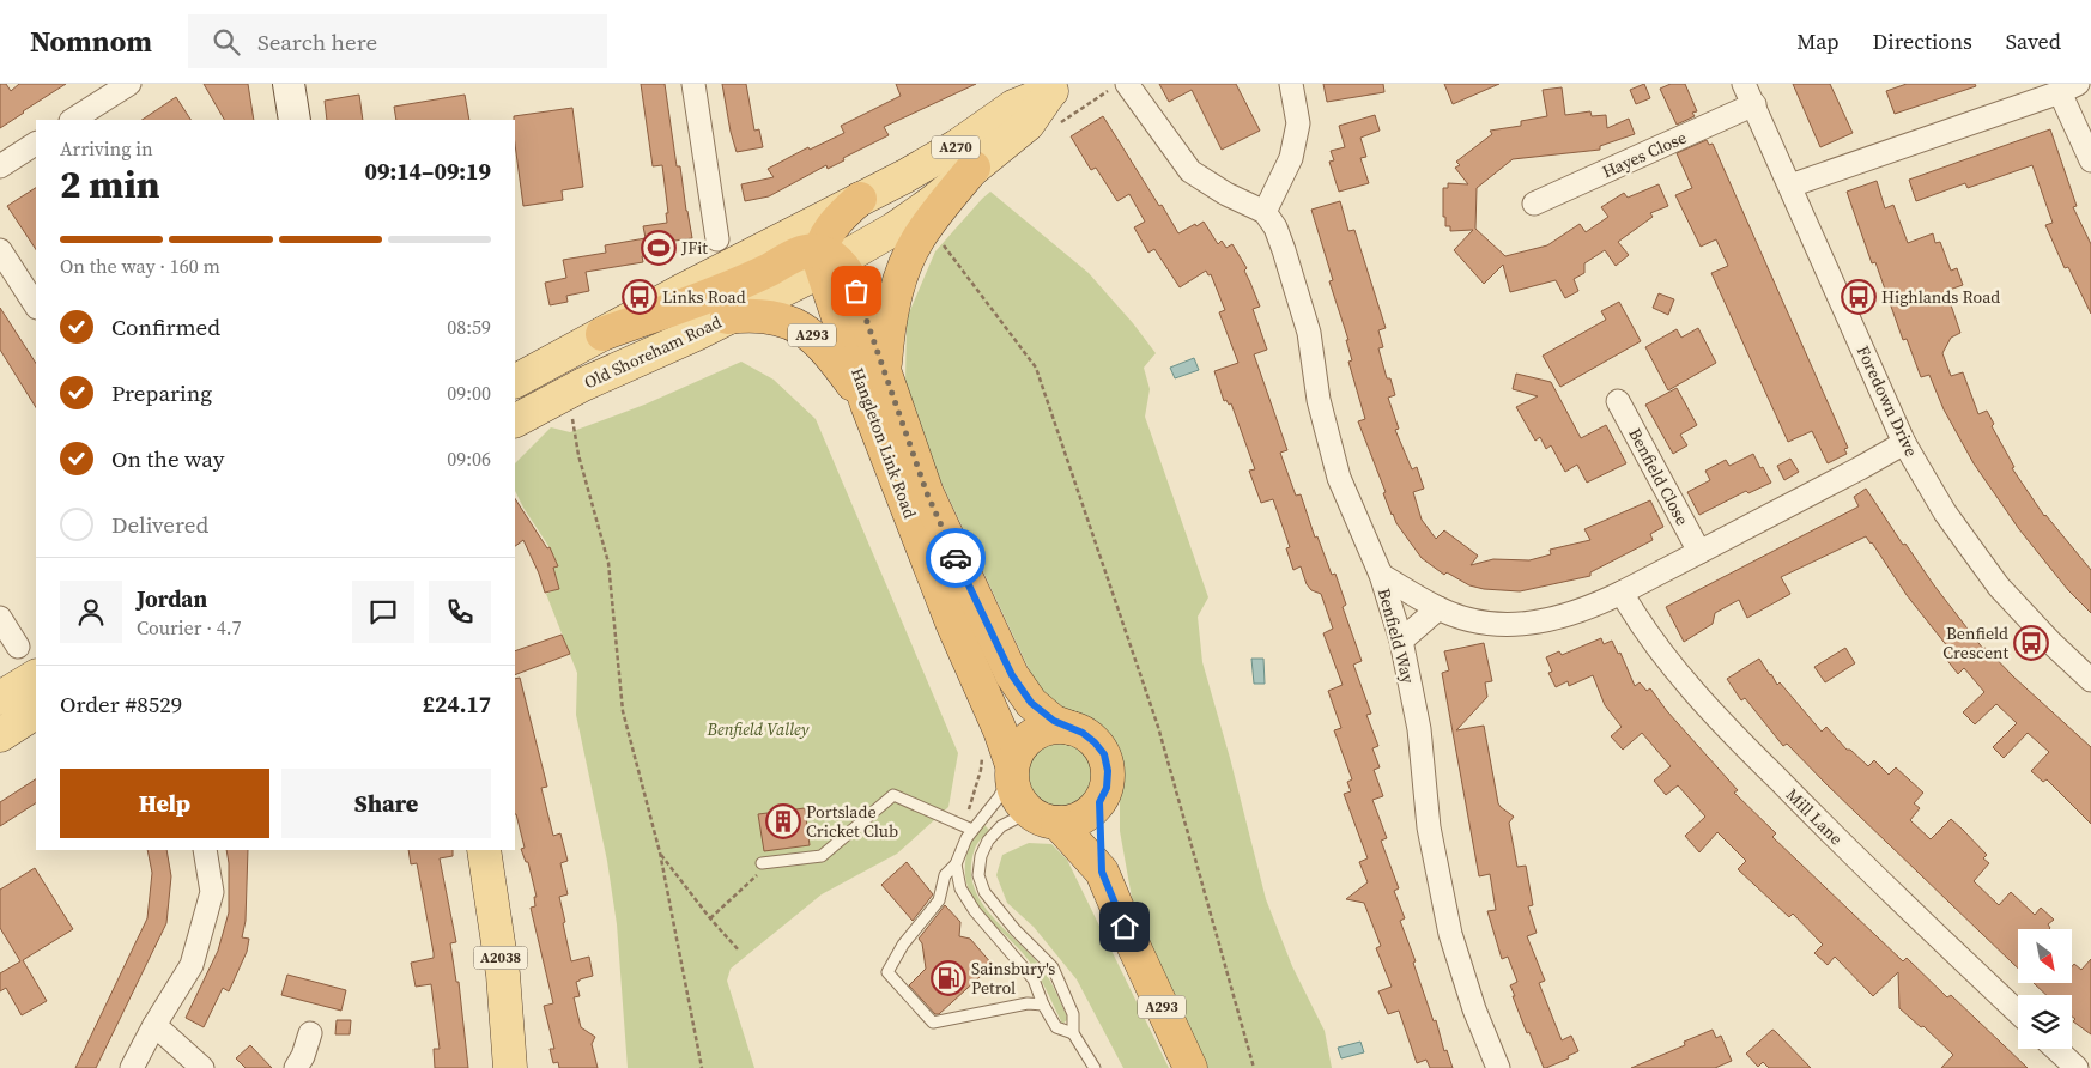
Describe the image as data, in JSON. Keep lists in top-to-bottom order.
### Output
{
  "streets": {
    "highway": ["A293", "Hangleton Link Road"],
    "main road": ["A270", "Old Shoreham Road", "A2038"],
    "street": [
      "Hayes Close",
      "Foredown Drive",
      "Benfield Close",
      "Benfield Way",
      "Mill Lane"
    ]
  },
  "crossings": [
    ["Hayes Close", "Foredown Drive"],
    ["A293", "Old Shoreham Road"],
    ["A293", "Hangleton Link Road"],
    ["Old Shoreham Road", "Hangleton Link Road"]
  ],
  "parks": ["Benfield Valley"],
  "places": {
    "sports": ["JFit"],
    "bus stop": ["Links Road", "Highlands Road", "Benfield Crescent"],
    "building": ["Portslade Cricket Club"],
    "fuel station": ["Sainsbury's Petrol"]
  },
  "north": "bottom right",
  "page": {
    "header": "Nomnom",
    "search": "Search here",
    "nav": ["Map", "Directions", "Saved"],
    "heading": ["2 min", "Arriving in", "09:14–09:19"],
    "panel": [
      "Jordan",
      "Courier · 4.7",
      "Order #8529",
      "£24.17"
    ],
    "bar": "On the way · 160 m",
    "list": [
      ["Confirmed", "08:59"],
      ["Preparing", "09:00"],
      ["On the way", "09:06"],
      "Delivered"
    ],
    "buttons": ["Help", "Share"]
  }
}
